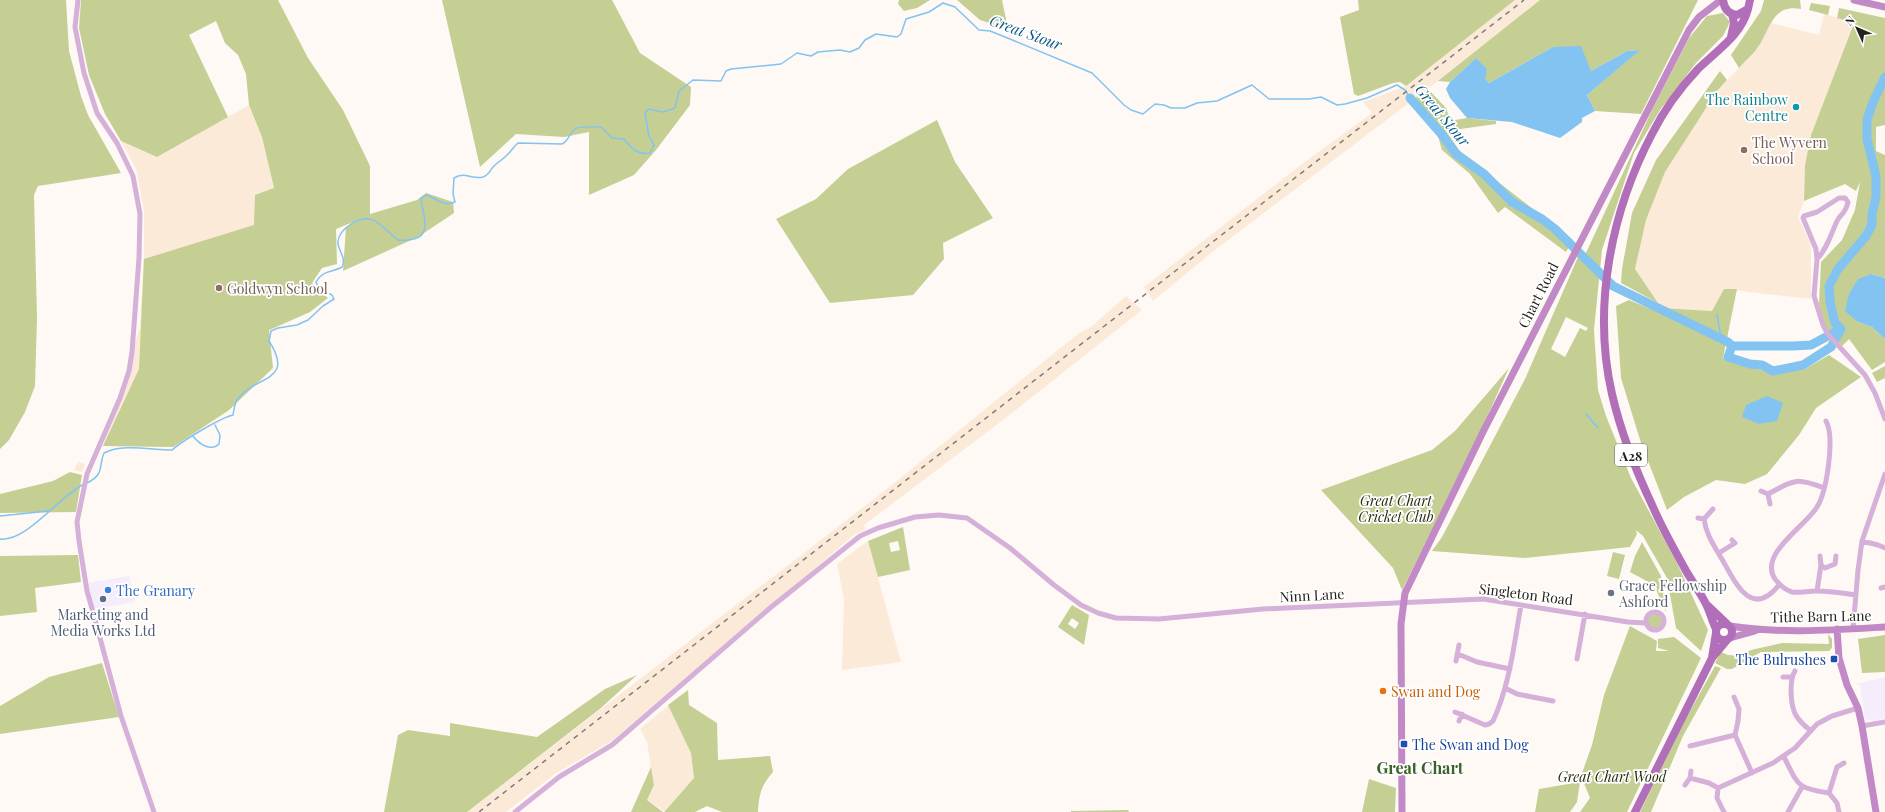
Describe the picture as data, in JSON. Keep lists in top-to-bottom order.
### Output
{
  "streets": {
    "main road": ["A28"],
    "street": [
      "Chart Road",
      "Singleton Road",
      "Ninn Lane",
      "Tithe Barn Lane"
    ]
  },
  "crossings": [
    ["Chart Road", "Singleton Road"],
    ["Chart Road", "Ninn Lane"],
    ["A28", "Tithe Barn Lane"],
    ["Singleton Road", "Ninn Lane"]
  ],
  "districts": ["Great Chart"],
  "water": ["Great Stour"],
  "parks": ["Great Chart Cricket Club", "Great Chart Wood"],
  "places": {
    "other": [
      "The Rainbow Centre",
      "The Wyvern School",
      "Goldwyn School",
      "The Granary",
      "Grace Fellowship Ashford",
      "Marketing and Media Works Ltd",
      "Swan and Dog"
    ],
    "transit": ["The Bulrushes", "The Swan and Dog"]
  },
  "north": "top left"
}
